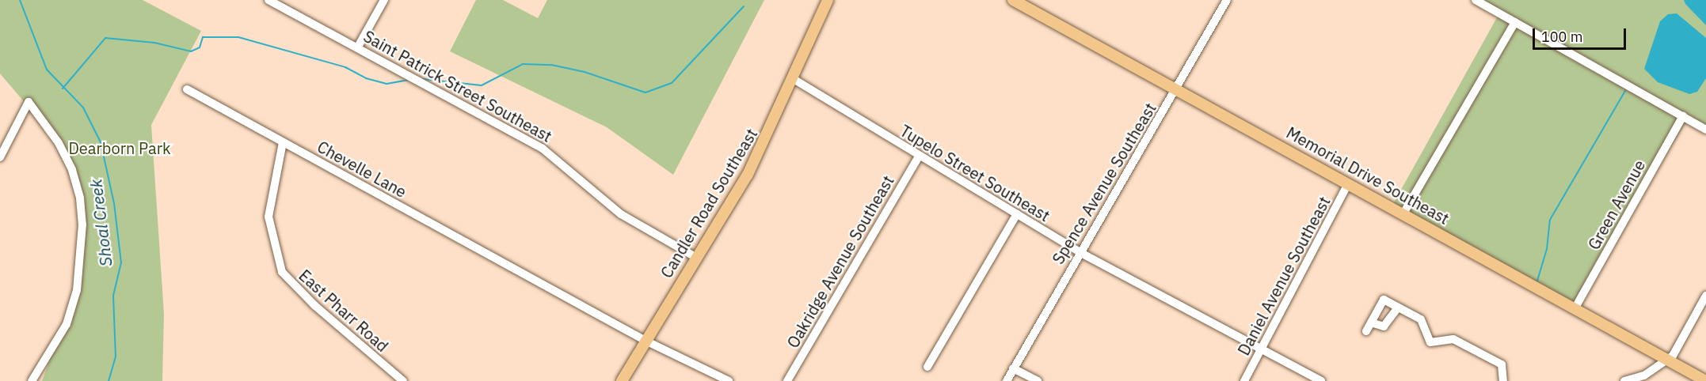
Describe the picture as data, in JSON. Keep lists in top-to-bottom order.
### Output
{
  "streets": {
    "main road": ["Memorial Drive Southeast", "Candler Road Southeast"],
    "street": [
      "Saint Patrick Street Southeast",
      "Chevelle Lane",
      "Tupelo Street Southeast",
      "Spence Avenue Southeast",
      "Green Avenue",
      "Oakridge Avenue Southeast",
      "Daniel Avenue Southeast",
      "East Pharr Road"
    ]
  },
  "crossings": [
    ["Saint Patrick Street Southeast", "Candler Road Southeast"],
    ["Chevelle Lane", "Candler Road Southeast"],
    ["Chevelle Lane", "East Pharr Road"],
    ["Tupelo Street Southeast", "Spence Avenue Southeast"],
    ["Tupelo Street Southeast", "Candler Road Southeast"],
    ["Tupelo Street Southeast", "Oakridge Avenue Southeast"],
    ["Tupelo Street Southeast", "Daniel Avenue Southeast"],
    ["Memorial Drive Southeast", "Spence Avenue Southeast"],
    ["Memorial Drive Southeast", "Green Avenue"],
    ["Memorial Drive Southeast", "Daniel Avenue Southeast"]
  ],
  "water": ["Shoal Creek"],
  "parks": ["Dearborn Park"],
  "scale_bar": "100 m"
}
